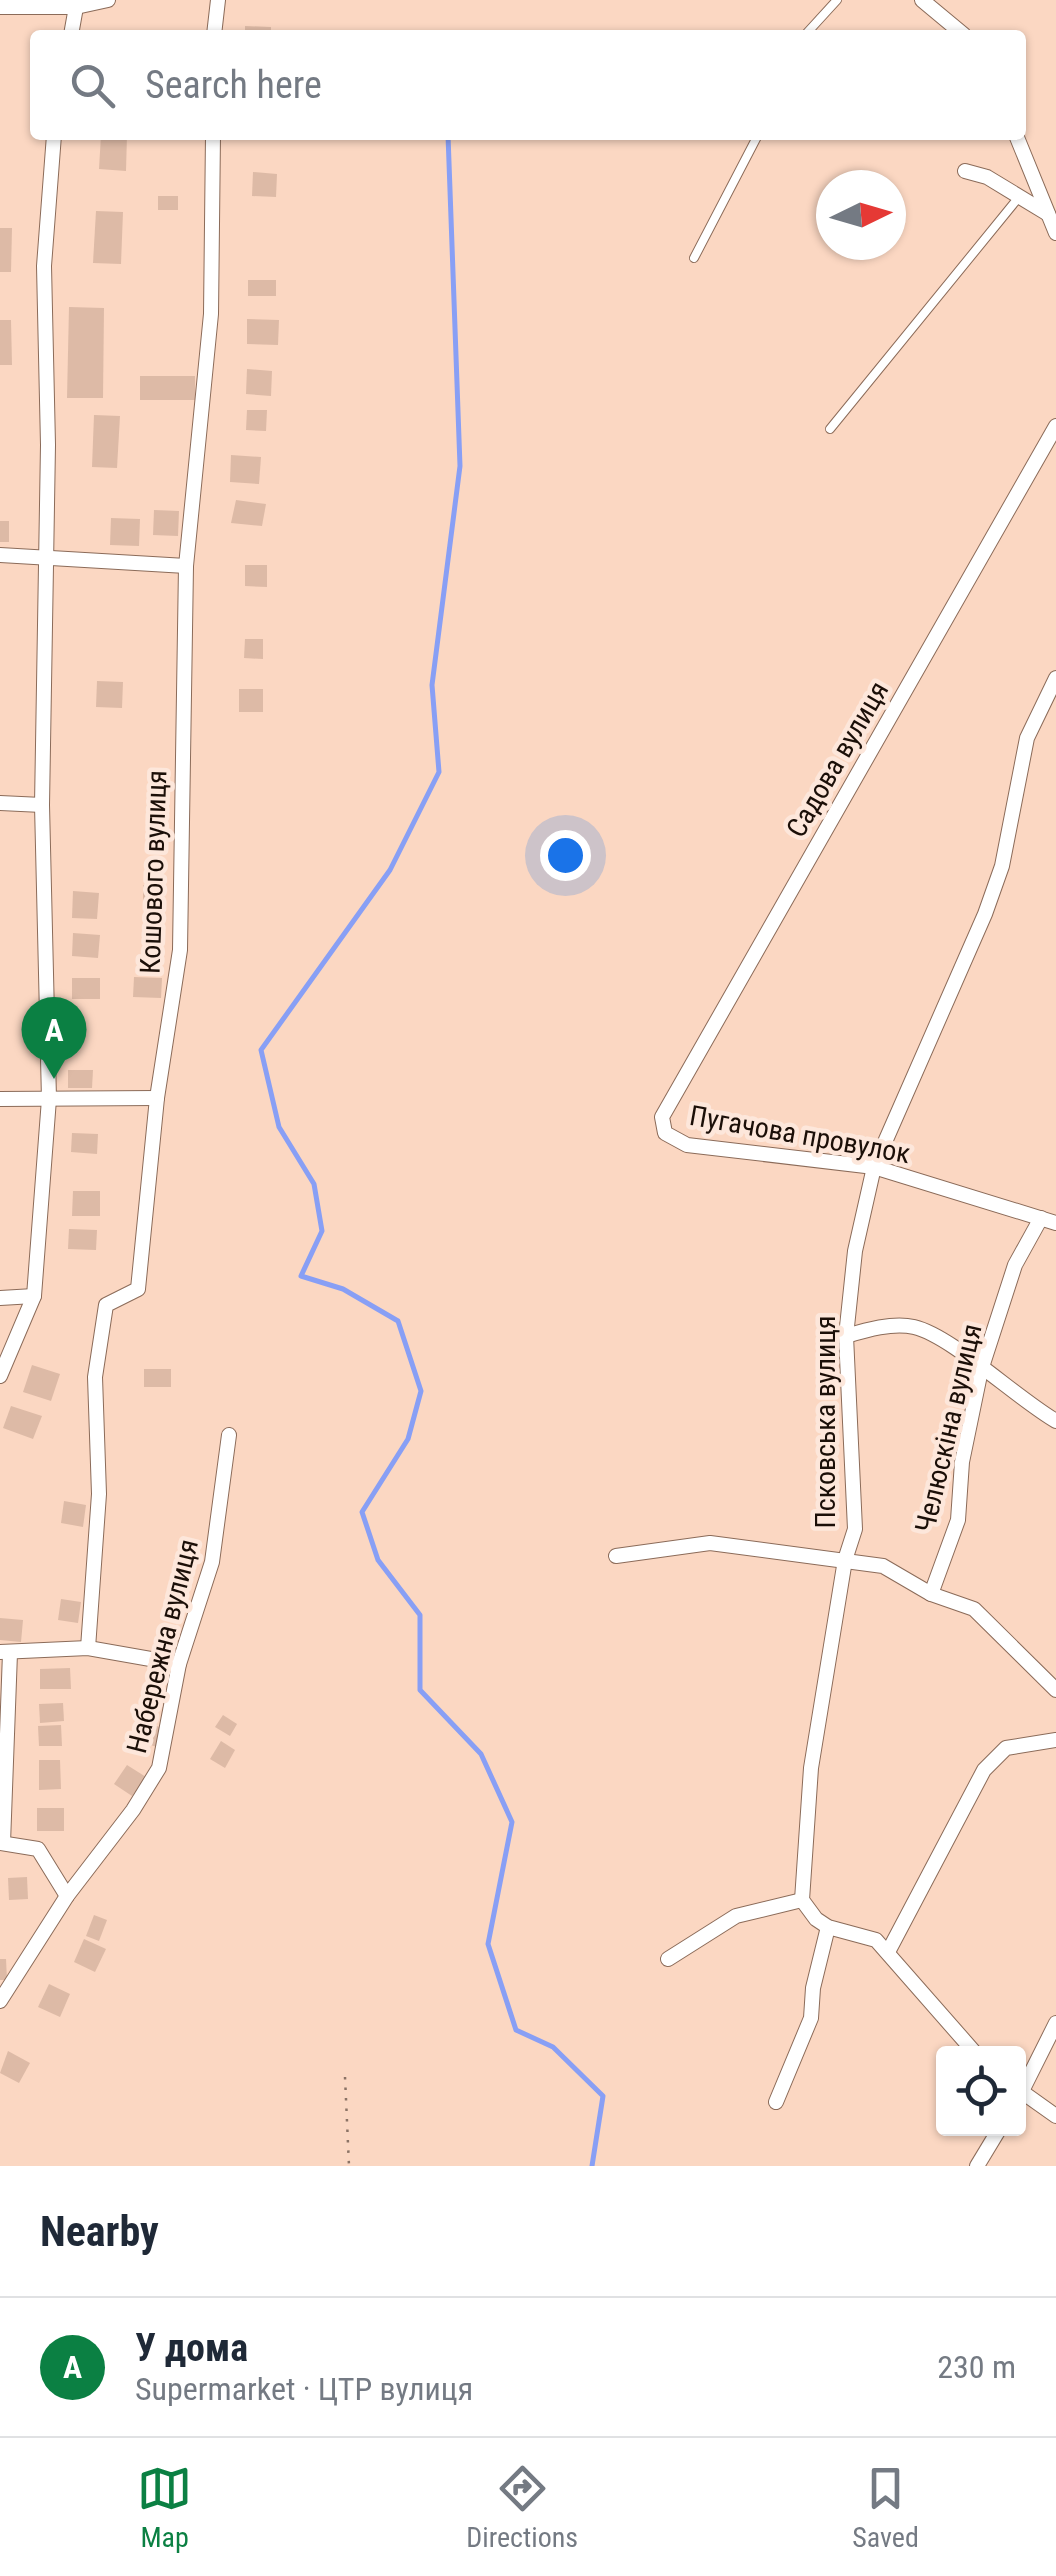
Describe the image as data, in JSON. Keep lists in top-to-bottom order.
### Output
{
  "streets": {
    "street": [
      "Садова вулиця",
      "Кошового вулиця",
      "Пугачова провулок",
      "Псковська вулиця",
      "Челюскіна вулиця",
      "Набережна вулиця"
    ]
  },
  "crossings": [
    ["Садова вулиця", "Пугачова провулок"],
    ["Пугачова провулок", "Псковська вулиця"],
    ["Пугачова провулок", "Челюскіна вулиця"]
  ],
  "north": "right",
  "page": {
    "search": "Search here",
    "pins": "A",
    "heading": "Nearby",
    "list": [
      {
        "mark": "A",
        "name": "У дома",
        "note": "Supermarket · ЦТР вулиця",
        "value": "230 m"
      }
    ],
    "nav": ["Map", "Directions", "Saved"]
  }
}
